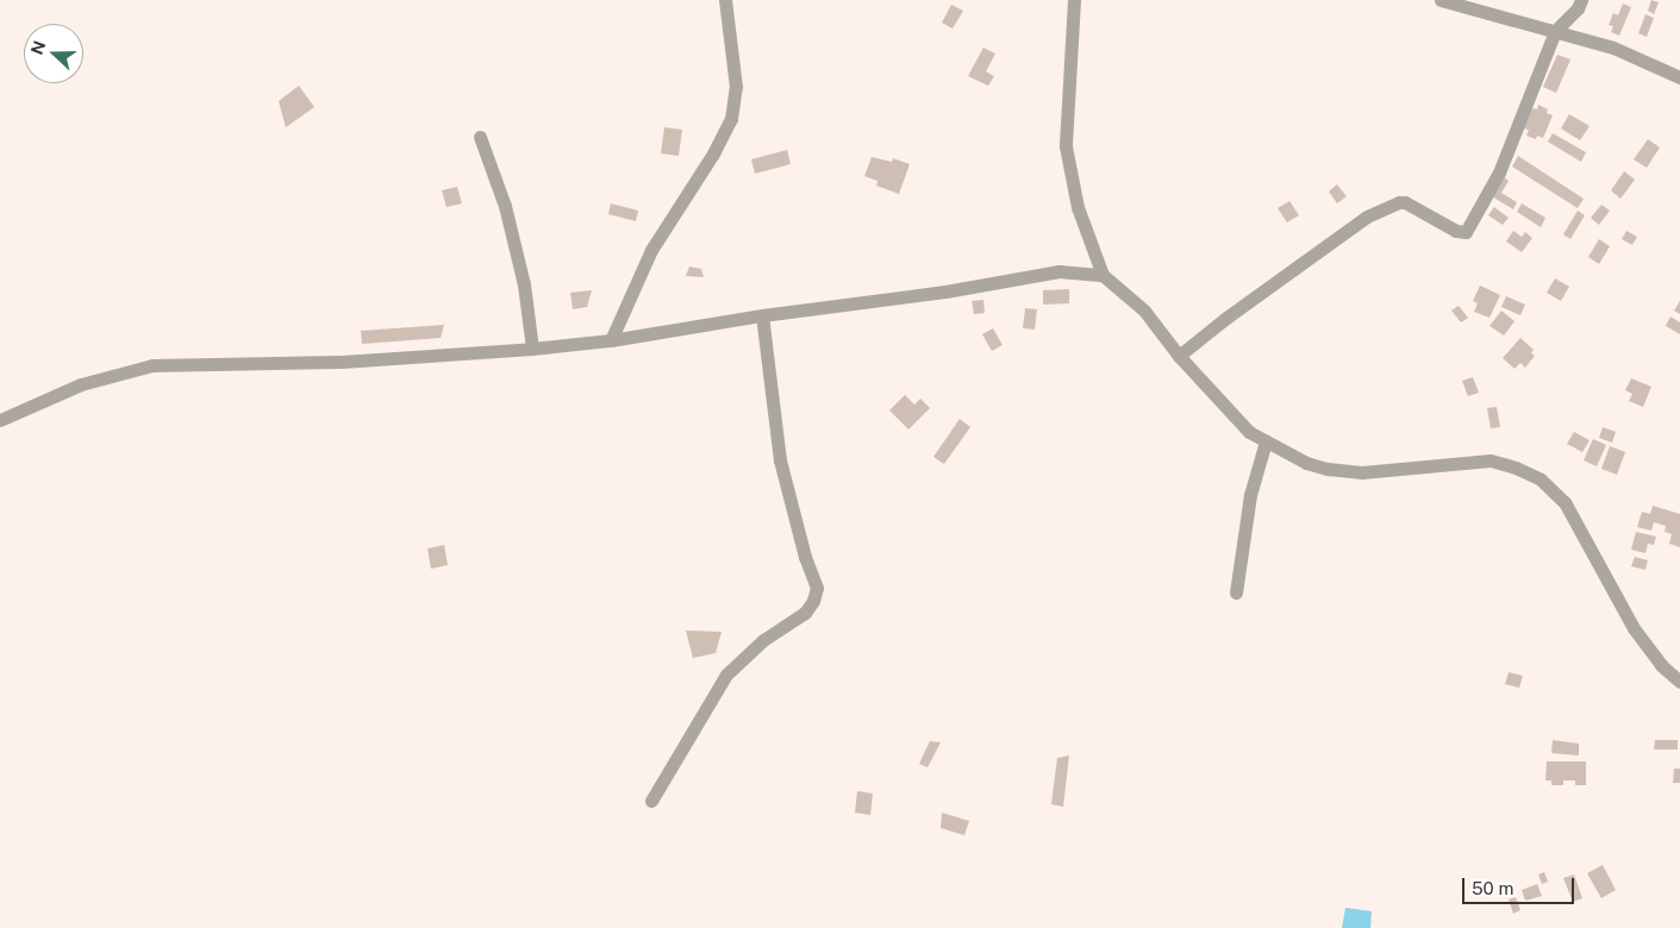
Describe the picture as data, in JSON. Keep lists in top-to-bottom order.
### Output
{
  "scale_bar": "50 m",
  "north": "left"
}
